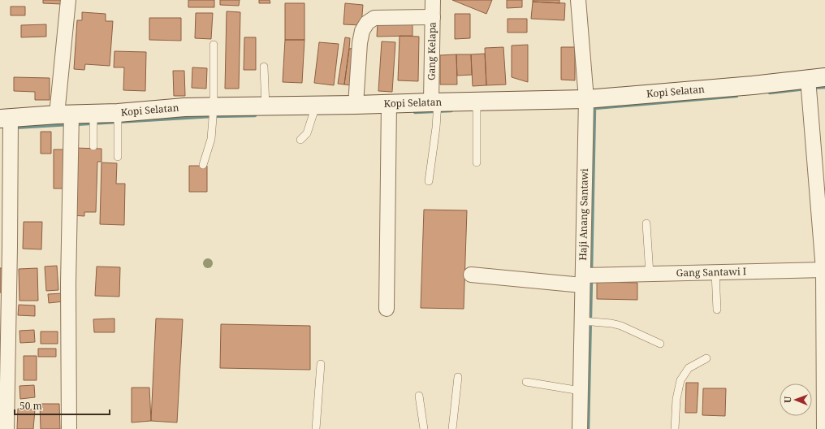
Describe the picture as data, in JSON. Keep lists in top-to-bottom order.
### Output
{
  "streets": {
    "street": [
      "Gang Kelapa",
      "Kopi Selatan",
      "Haji Anang Santawi",
      "Gang Santawi I"
    ]
  },
  "crossings": [
    ["Gang Kelapa", "Kopi Selatan"],
    ["Kopi Selatan", "Haji Anang Santawi"],
    ["Haji Anang Santawi", "Gang Santawi I"]
  ],
  "scale_bar": "50 m",
  "north": "left"
}
